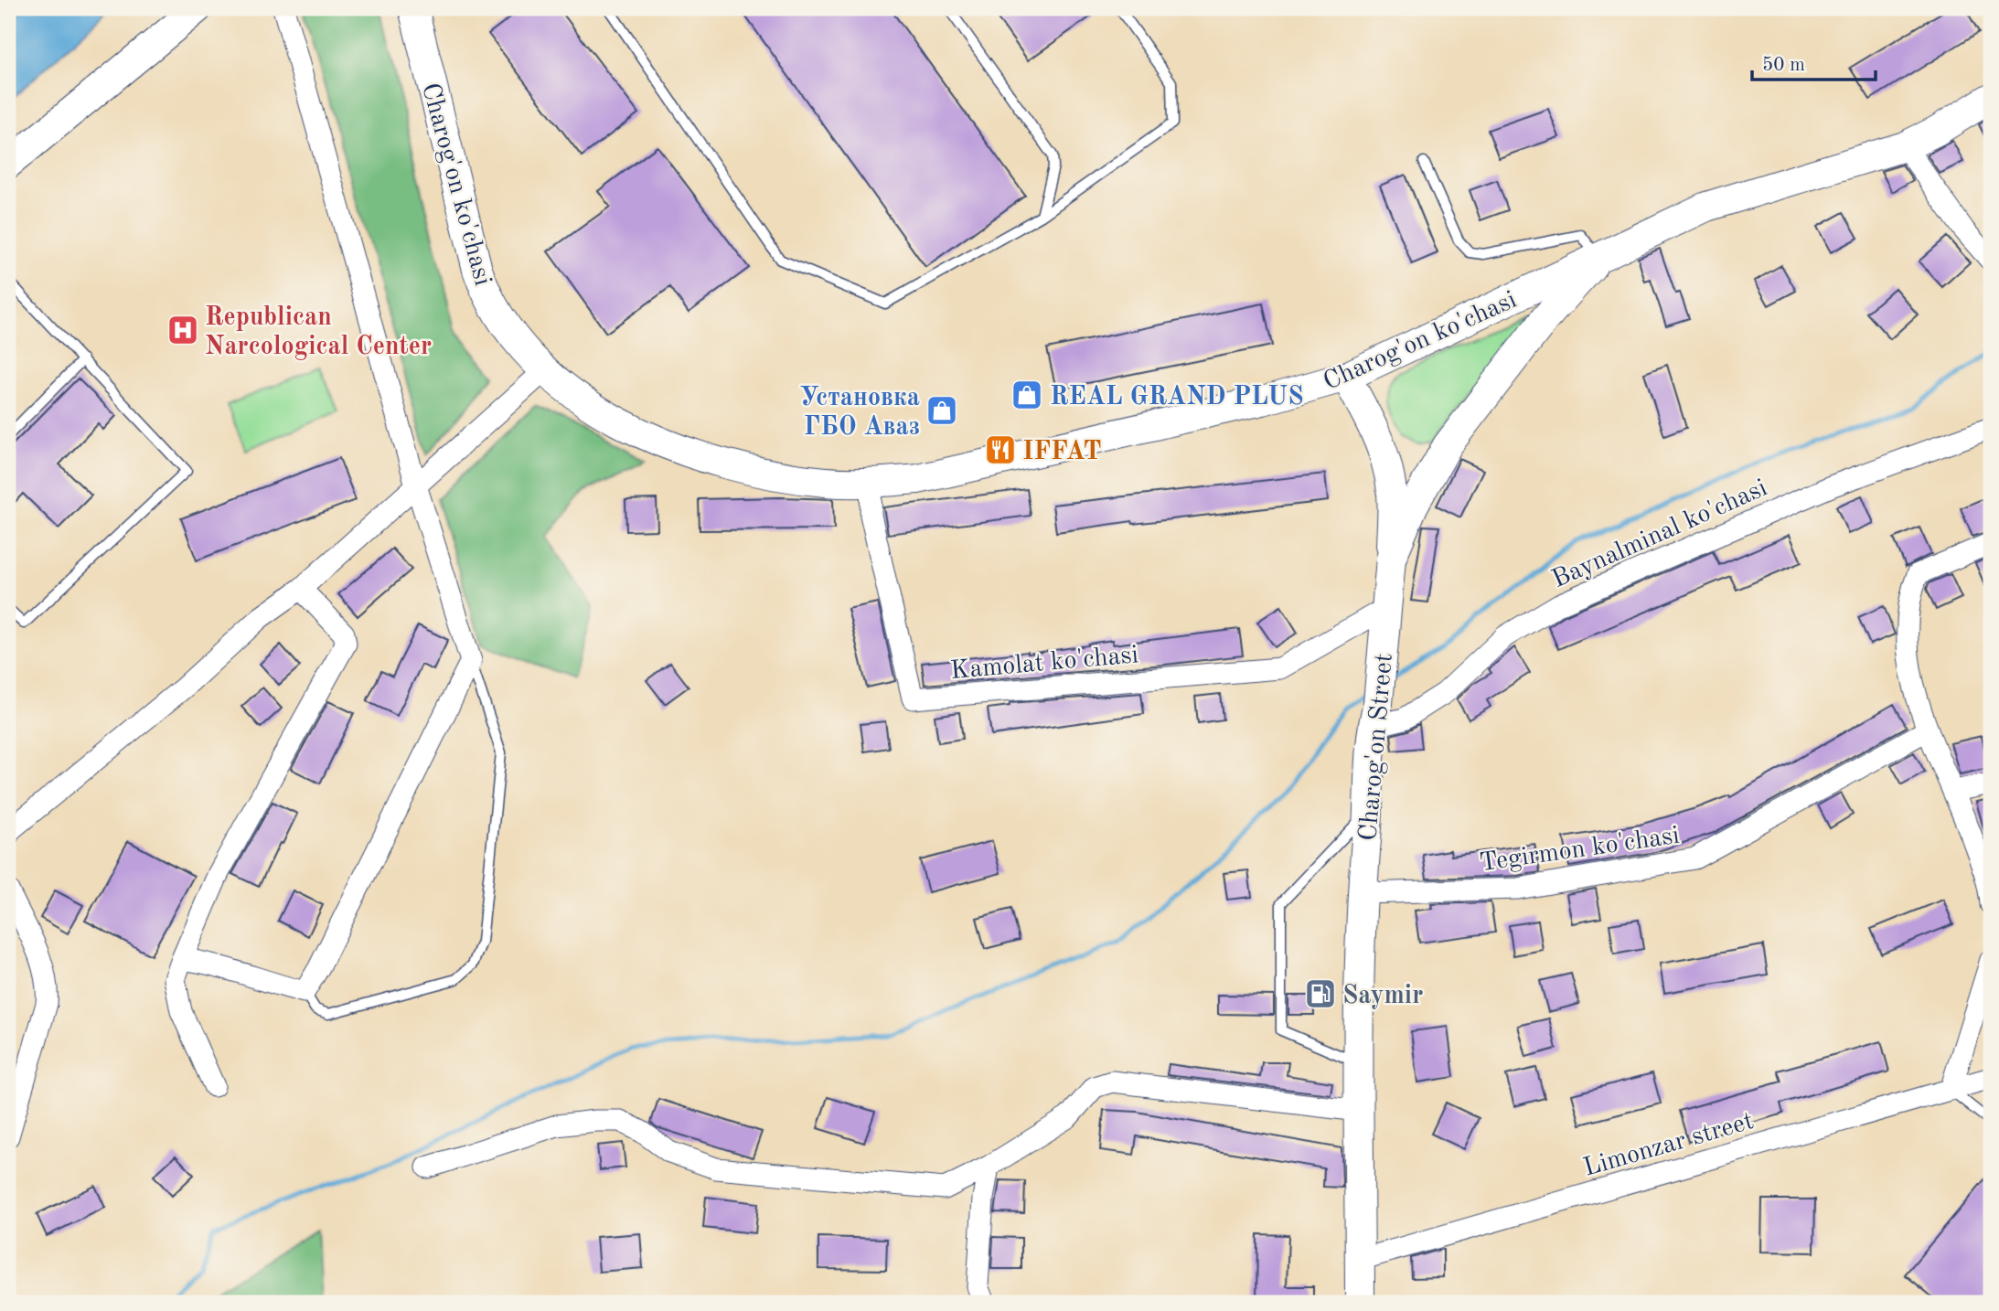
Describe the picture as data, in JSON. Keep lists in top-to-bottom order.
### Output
{
  "streets": {
    "main road": ["Charog'on ko'chasi", "Charog'on Street"],
    "street": [
      "Baynalminal ko'chasi",
      "Kamolat ko'chasi",
      "Tegirmon ko'chasi",
      "Limonzar street"
    ]
  },
  "crossings": [
    ["Charog'on ko'chasi", "Kamolat ko'chasi"],
    ["Charog'on ko'chasi", "Charog'on Street"],
    ["Baynalminal ko'chasi", "Charog'on Street"],
    ["Kamolat ko'chasi", "Charog'on Street"],
    ["Charog'on Street", "Tegirmon ko'chasi"],
    ["Charog'on Street", "Limonzar street"]
  ],
  "places": {
    "hospital": ["Republican Narcological Center"],
    "shop": ["REAL GRAND PLUS", "Установка ГБО Аваз"],
    "restaurant": ["IFFAT"],
    "fuel station": ["Saymir"]
  },
  "scale_bar": "50 m"
}
